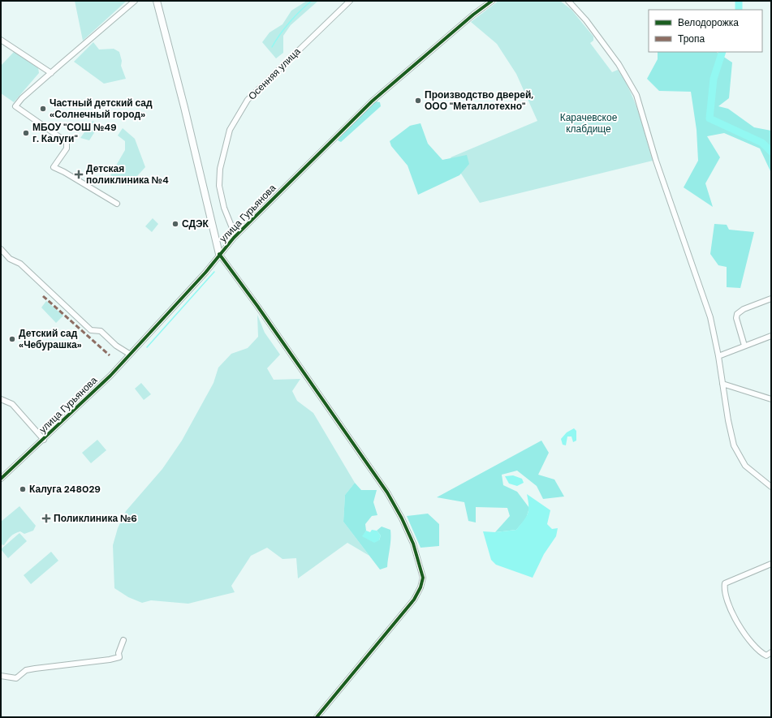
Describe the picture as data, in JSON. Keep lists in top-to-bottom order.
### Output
{
  "streets": {
    "street": ["Осенняя улица", "улица Гурьянова"]
  },
  "crossings": [
    ["Осенняя улица", "улица Гурьянова"]
  ],
  "parks": ["Карачевское клабдище"],
  "places": {
    "other": [
      "Производство дверей, ООО \"Металлотехно\"",
      "Частный детский сад «Солнечный город»",
      "МБОУ \"СОШ №49 г. Калуги\"",
      "СДЭК",
      "Детский сад «Чебурашка»",
      "Калуга 248029"
    ],
    "health": ["Детская поликлиника №4", "Поликлиника №6"]
  },
  "legend": ["Велодорожка", "Тропа"]
}
